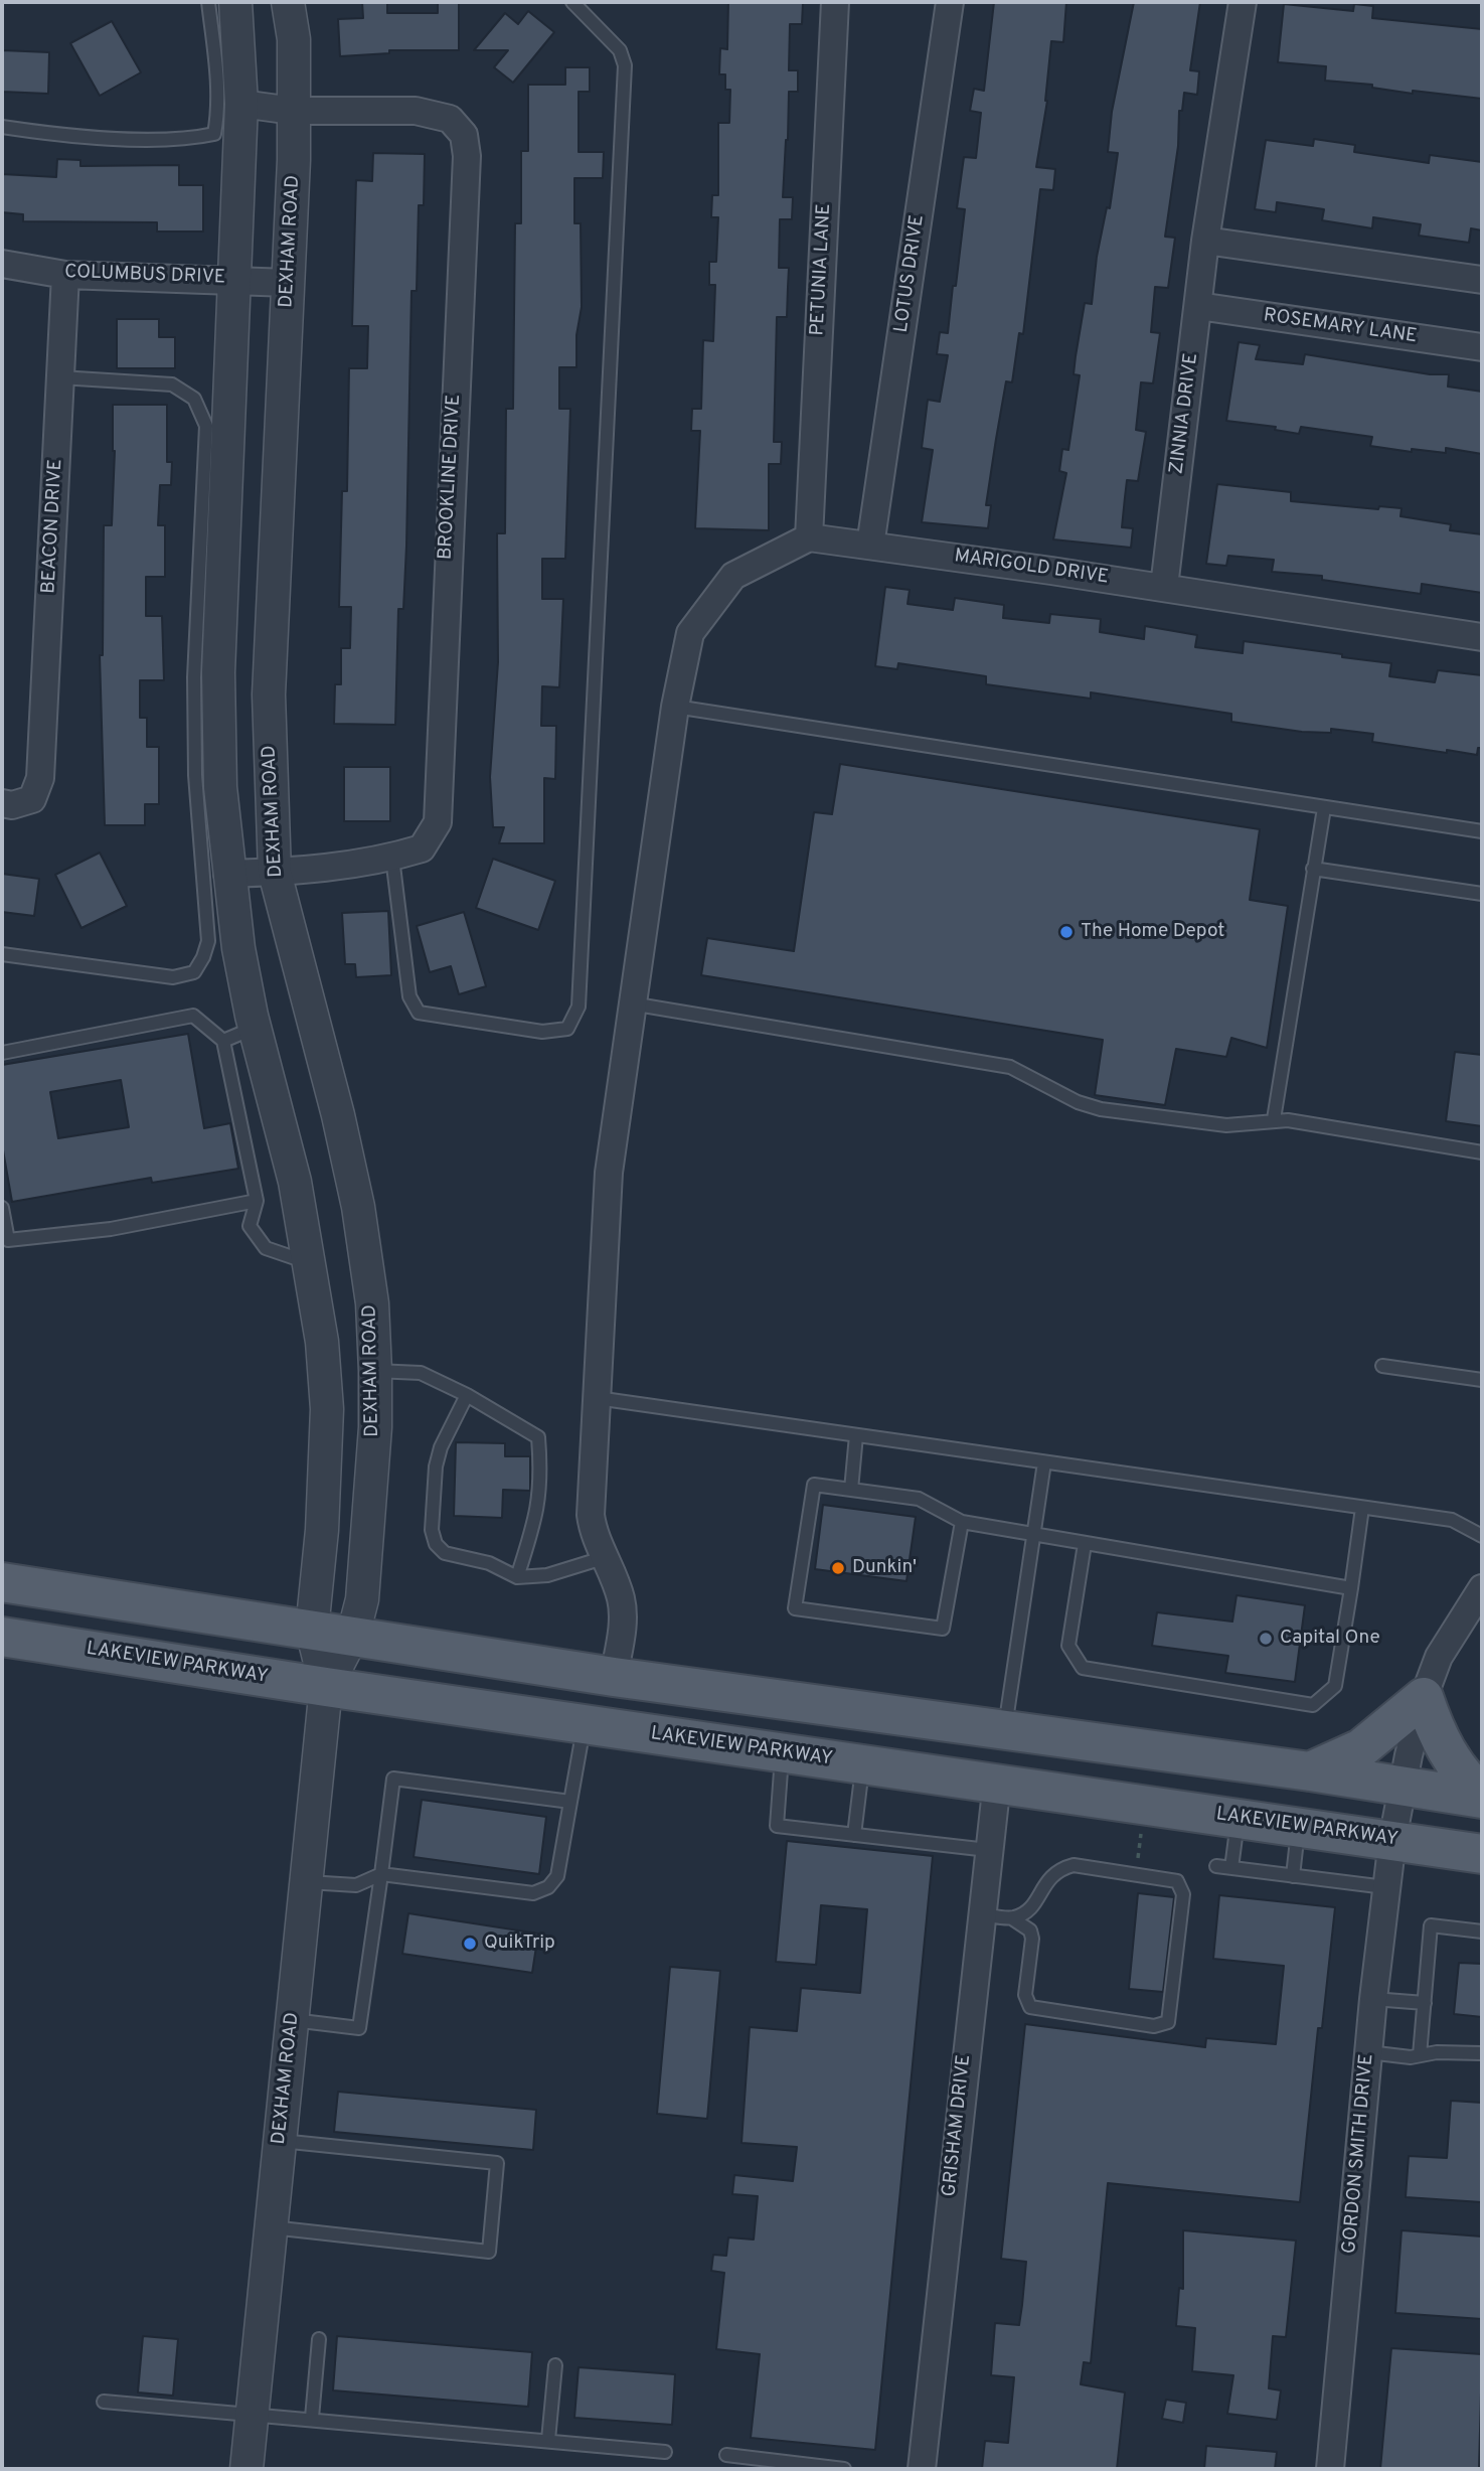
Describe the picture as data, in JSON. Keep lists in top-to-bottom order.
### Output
{
  "streets": {
    "main road": ["LAKEVIEW PARKWAY"],
    "street": [
      "DEXHAM ROAD",
      "PETUNIA LANE",
      "LOTUS DRIVE",
      "COLUMBUS DRIVE",
      "ROSEMARY LANE",
      "ZINNIA DRIVE",
      "BROOKLINE DRIVE",
      "BEACON DRIVE",
      "MARIGOLD DRIVE",
      "GRISHAM DRIVE",
      "GORDON SMITH DRIVE"
    ]
  },
  "crossings": [
    ["DEXHAM ROAD", "COLUMBUS DRIVE"],
    ["DEXHAM ROAD", "BROOKLINE DRIVE"],
    ["DEXHAM ROAD", "LAKEVIEW PARKWAY"],
    ["PETUNIA LANE", "MARIGOLD DRIVE"],
    ["LOTUS DRIVE", "MARIGOLD DRIVE"],
    ["COLUMBUS DRIVE", "BEACON DRIVE"],
    ["ROSEMARY LANE", "ZINNIA DRIVE"],
    ["ZINNIA DRIVE", "MARIGOLD DRIVE"],
    ["LAKEVIEW PARKWAY", "GRISHAM DRIVE"],
    ["LAKEVIEW PARKWAY", "GORDON SMITH DRIVE"]
  ],
  "places": [
    "The Home Depot",
    "Dunkin'",
    "Capital One",
    "QuikTrip"
  ]
}
